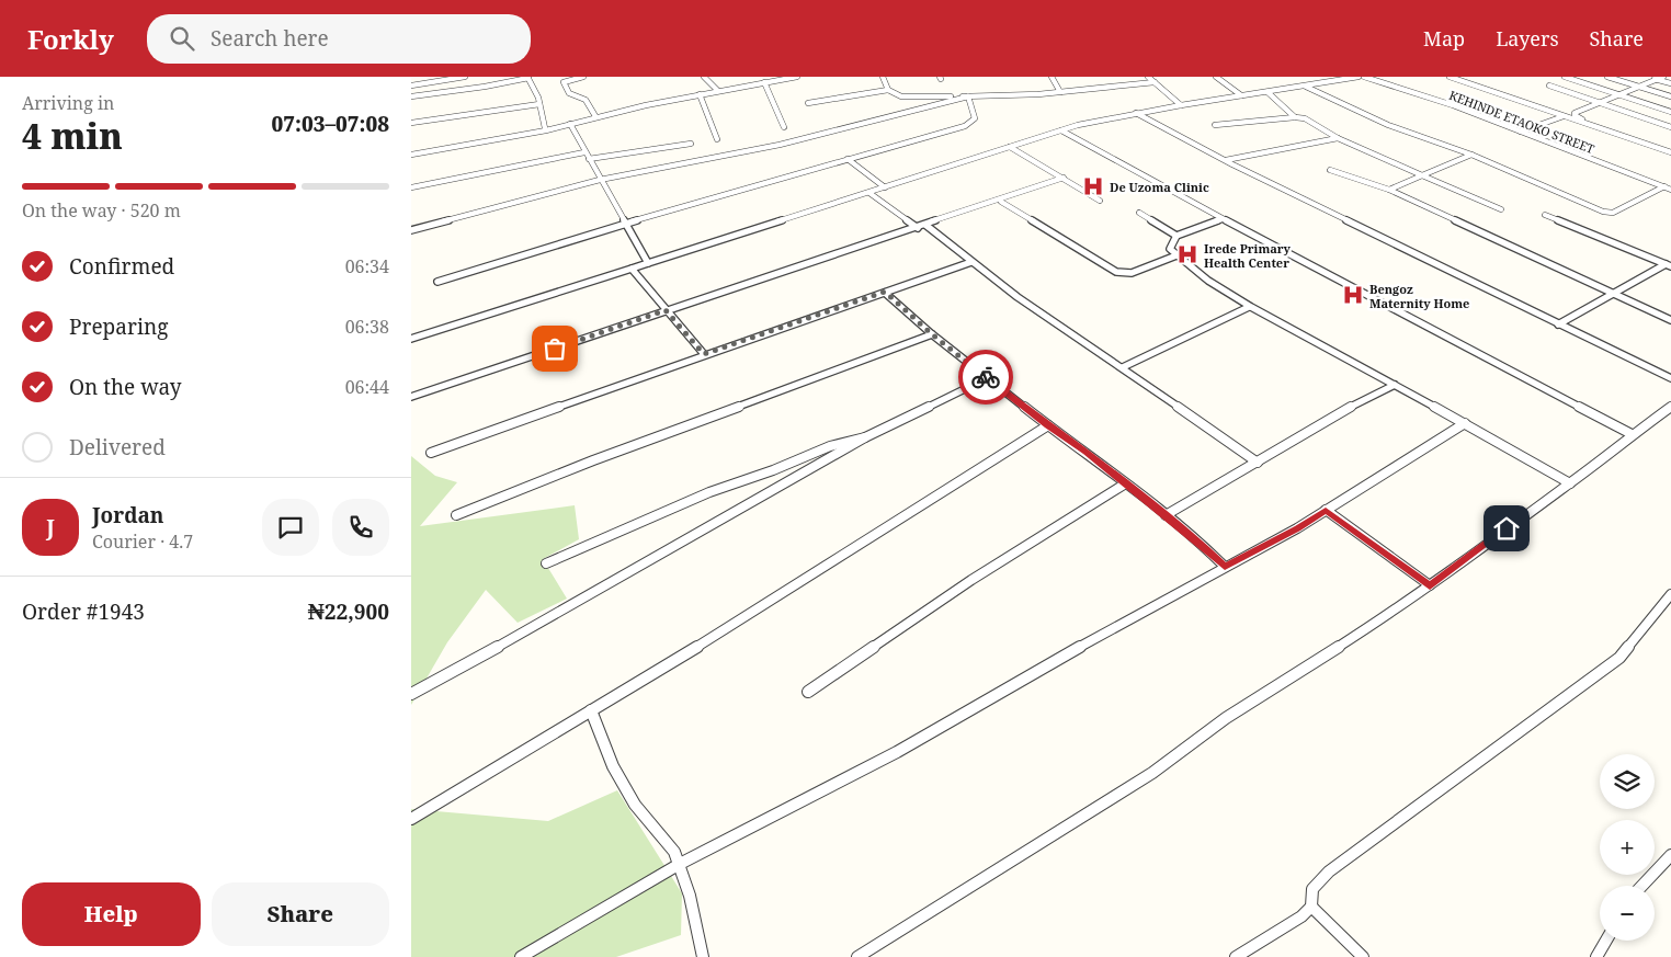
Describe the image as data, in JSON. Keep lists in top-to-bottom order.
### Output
{
  "streets": {
    "street": ["KEHINDE ETAOKO STREET"]
  },
  "places": {
    "hospital": ["De Uzoma Clinic", "Irede Primary Health Center", "Bengoz Maternity Home"]
  },
  "page": {
    "header": "Forkly",
    "search": "Search here",
    "nav": ["Map", "Layers", "Share"],
    "heading": ["4 min", "Arriving in", "07:03–07:08"],
    "panel": [
      "Jordan",
      "Courier · 4.7",
      "Order #1943",
      "₦22,900"
    ],
    "bar": "On the way · 520 m",
    "list": [
      ["Confirmed", "06:34"],
      ["Preparing", "06:38"],
      ["On the way", "06:44"],
      "Delivered"
    ],
    "round": "J",
    "map_buttons": ["+", "−"],
    "buttons": ["Help", "Share"]
  }
}
